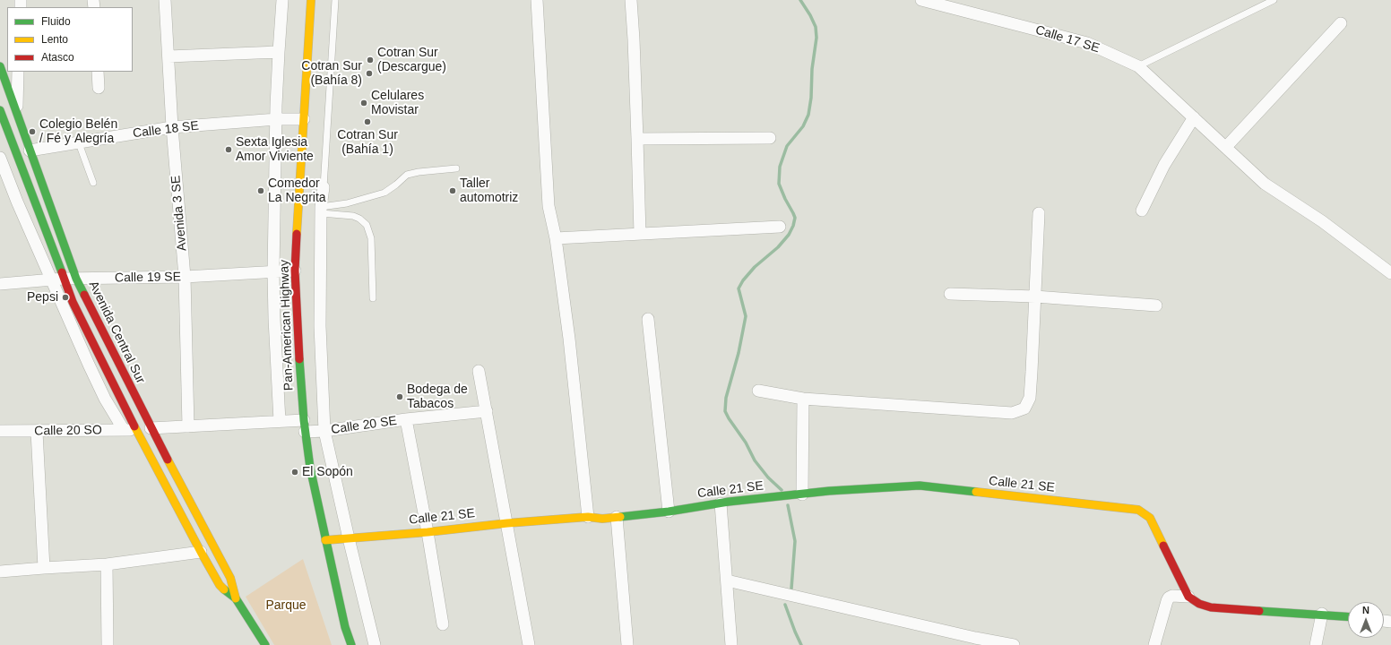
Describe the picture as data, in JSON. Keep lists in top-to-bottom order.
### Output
{
  "streets": {
    "main road": ["Pan-American Highway", "Avenida Central Sur", "Calle 21 SE"],
    "street": [
      "Calle 17 SE",
      "Calle 18 SE",
      "Avenida 3 SE",
      "Calle 19 SE",
      "Calle 20 SE",
      "Calle 20 SO"
    ]
  },
  "crossings": [
    ["Calle 18 SE", "Avenida 3 SE"],
    ["Calle 18 SE", "Pan-American Highway"],
    ["Calle 18 SE", "Avenida Central Sur"],
    ["Avenida 3 SE", "Calle 19 SE"],
    ["Calle 19 SE", "Pan-American Highway"],
    ["Calle 19 SE", "Avenida Central Sur"],
    ["Pan-American Highway", "Calle 20 SE"],
    ["Pan-American Highway", "Calle 21 SE"],
    ["Avenida Central Sur", "Calle 20 SO"]
  ],
  "parks": ["Parque"],
  "places": [
    "Cotran Sur (Descargue)",
    "Cotran Sur (Bahía 8)",
    "Celulares Movistar",
    "Cotran Sur (Bahía 1)",
    "Colegio Belén / Fé y Alegría",
    "Sexta Iglesia Amor Viviente",
    "Comedor La Negrita",
    "Taller automotriz",
    "Pepsi",
    "Bodega de Tabacos",
    "El Sopón"
  ],
  "legend": ["Fluido", "Lento", "Atasco"],
  "north": "top"
}
